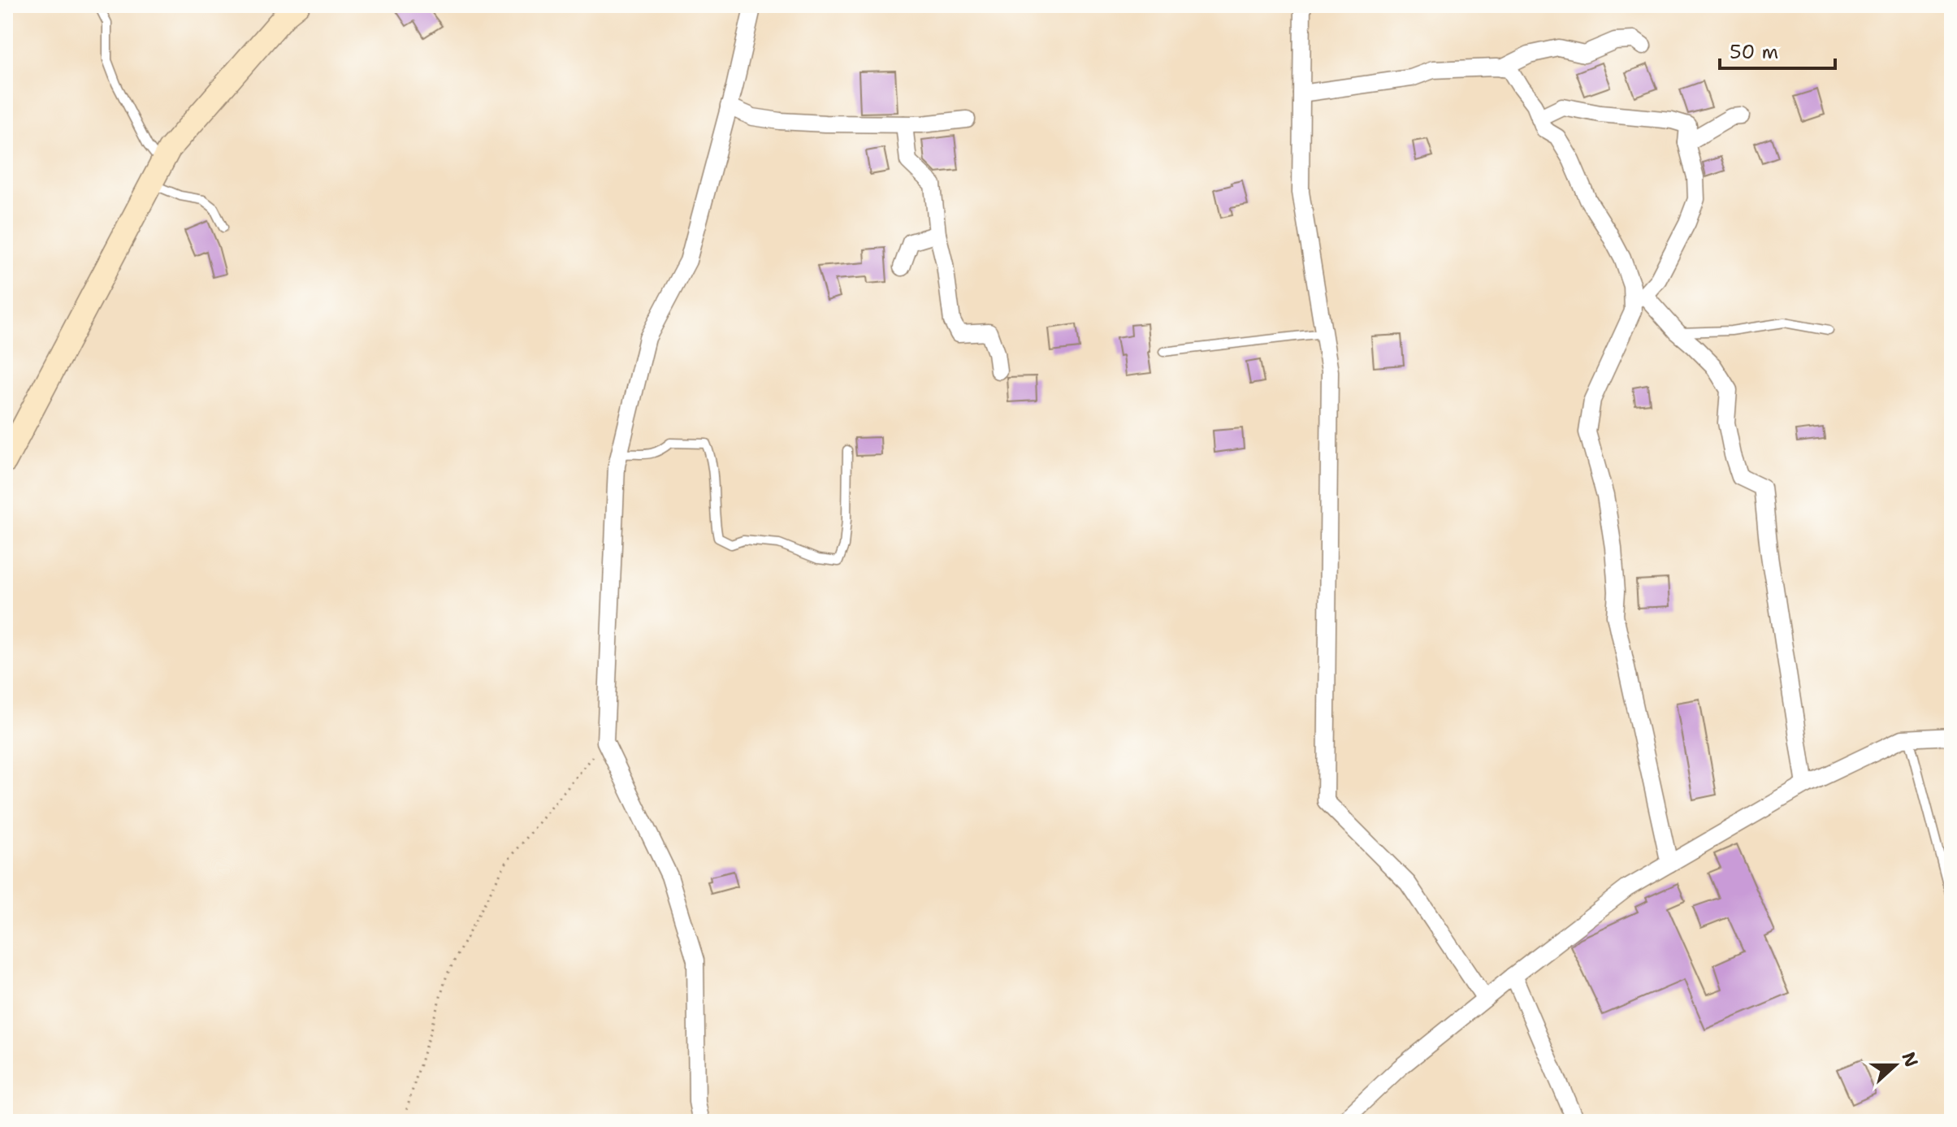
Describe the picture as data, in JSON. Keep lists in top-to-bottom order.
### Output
{
  "scale_bar": "50 m",
  "north": "right"
}
